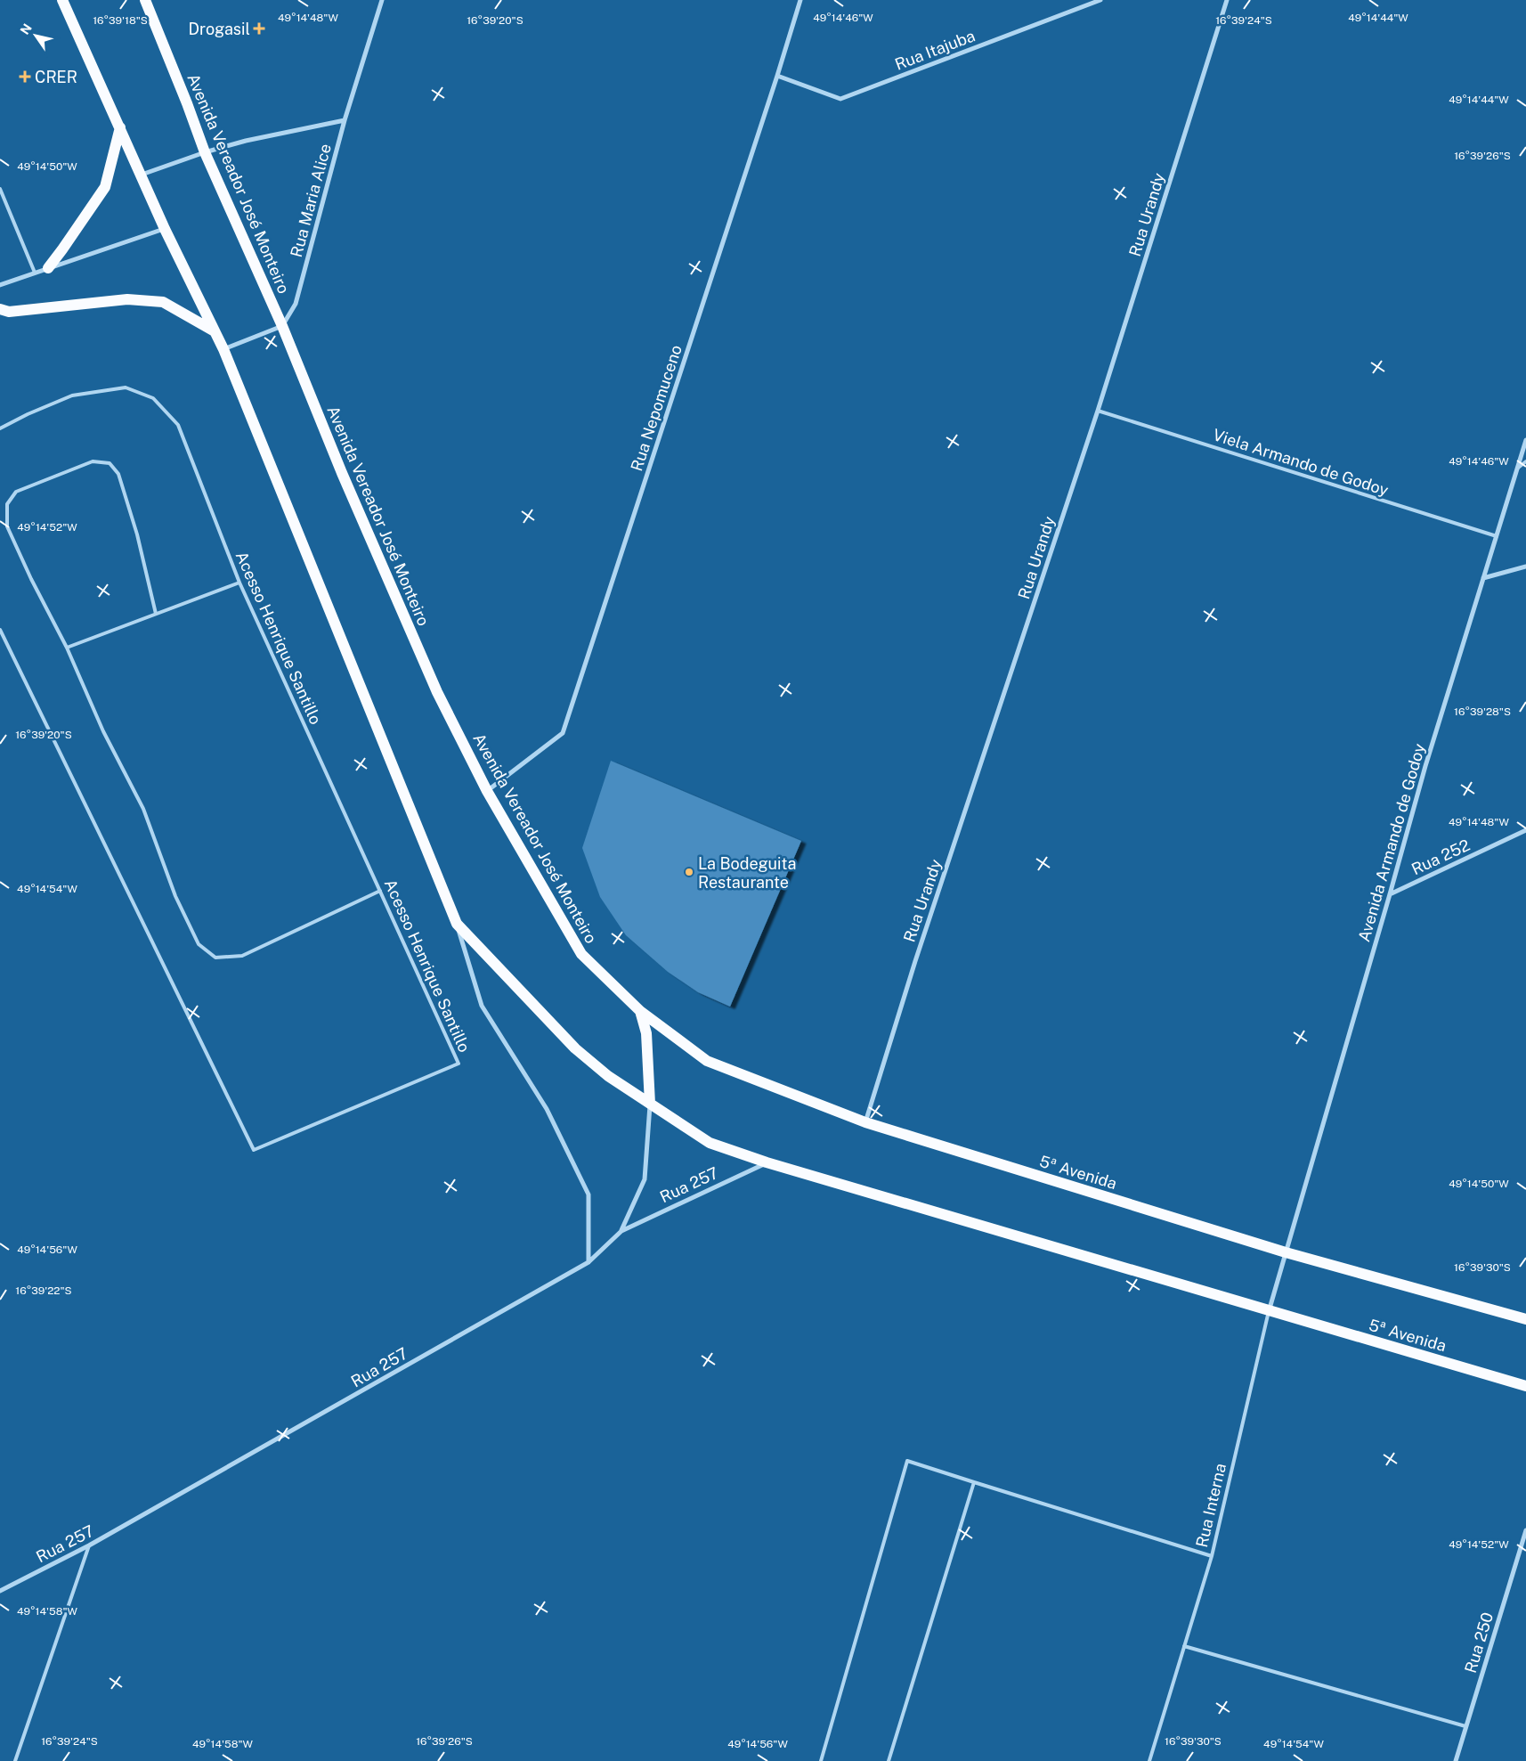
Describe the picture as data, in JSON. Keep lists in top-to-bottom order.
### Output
{
  "streets": {
    "main road": ["Avenida Vereador José Monteiro", "5ª Avenida"],
    "street": [
      "Rua Itajuba",
      "Rua Maria Alice",
      "Rua Urandy",
      "Rua Nepomuceno",
      "Avenida Armando de Godoy",
      "Rua 252",
      "Rua 257",
      "Rua Interna",
      "Rua 250"
    ],
    "lane": ["Viela Armando de Godoy", "Acesso Henrique Santillo"]
  },
  "crossings": [
    ["Rua Itajuba", "Rua Nepomuceno"],
    ["Avenida Vereador José Monteiro", "Rua Maria Alice"],
    ["Avenida Vereador José Monteiro", "Rua Nepomuceno"],
    ["Avenida Vereador José Monteiro", "5ª Avenida"],
    ["Rua Urandy", "Viela Armando de Godoy"],
    ["Rua Urandy", "5ª Avenida"],
    ["Viela Armando de Godoy", "Avenida Armando de Godoy"],
    ["Avenida Armando de Godoy", "Rua 252"],
    ["Avenida Armando de Godoy", "5ª Avenida"],
    ["Avenida Armando de Godoy", "Rua Interna"],
    ["5ª Avenida", "Rua 257"],
    ["5ª Avenida", "Rua Interna"]
  ],
  "places": {
    "health": ["Drogasil", "CRER"],
    "other": ["La Bodeguita Restaurante"]
  },
  "north": "top left",
  "coordinates": [
    "49°14'48\"W",
    "49°14'46\"W",
    "49°14'44\"W",
    "16°39'18\"S",
    "16°39'20\"S",
    "16°39'24\"S",
    "16°39'26\"S",
    "49°14'50\"W",
    "49°14'52\"W",
    "16°39'28\"S",
    "49°14'54\"W",
    "49°14'56\"W",
    "16°39'30\"S",
    "16°39'22\"S",
    "49°14'58\"W"
  ]
}
